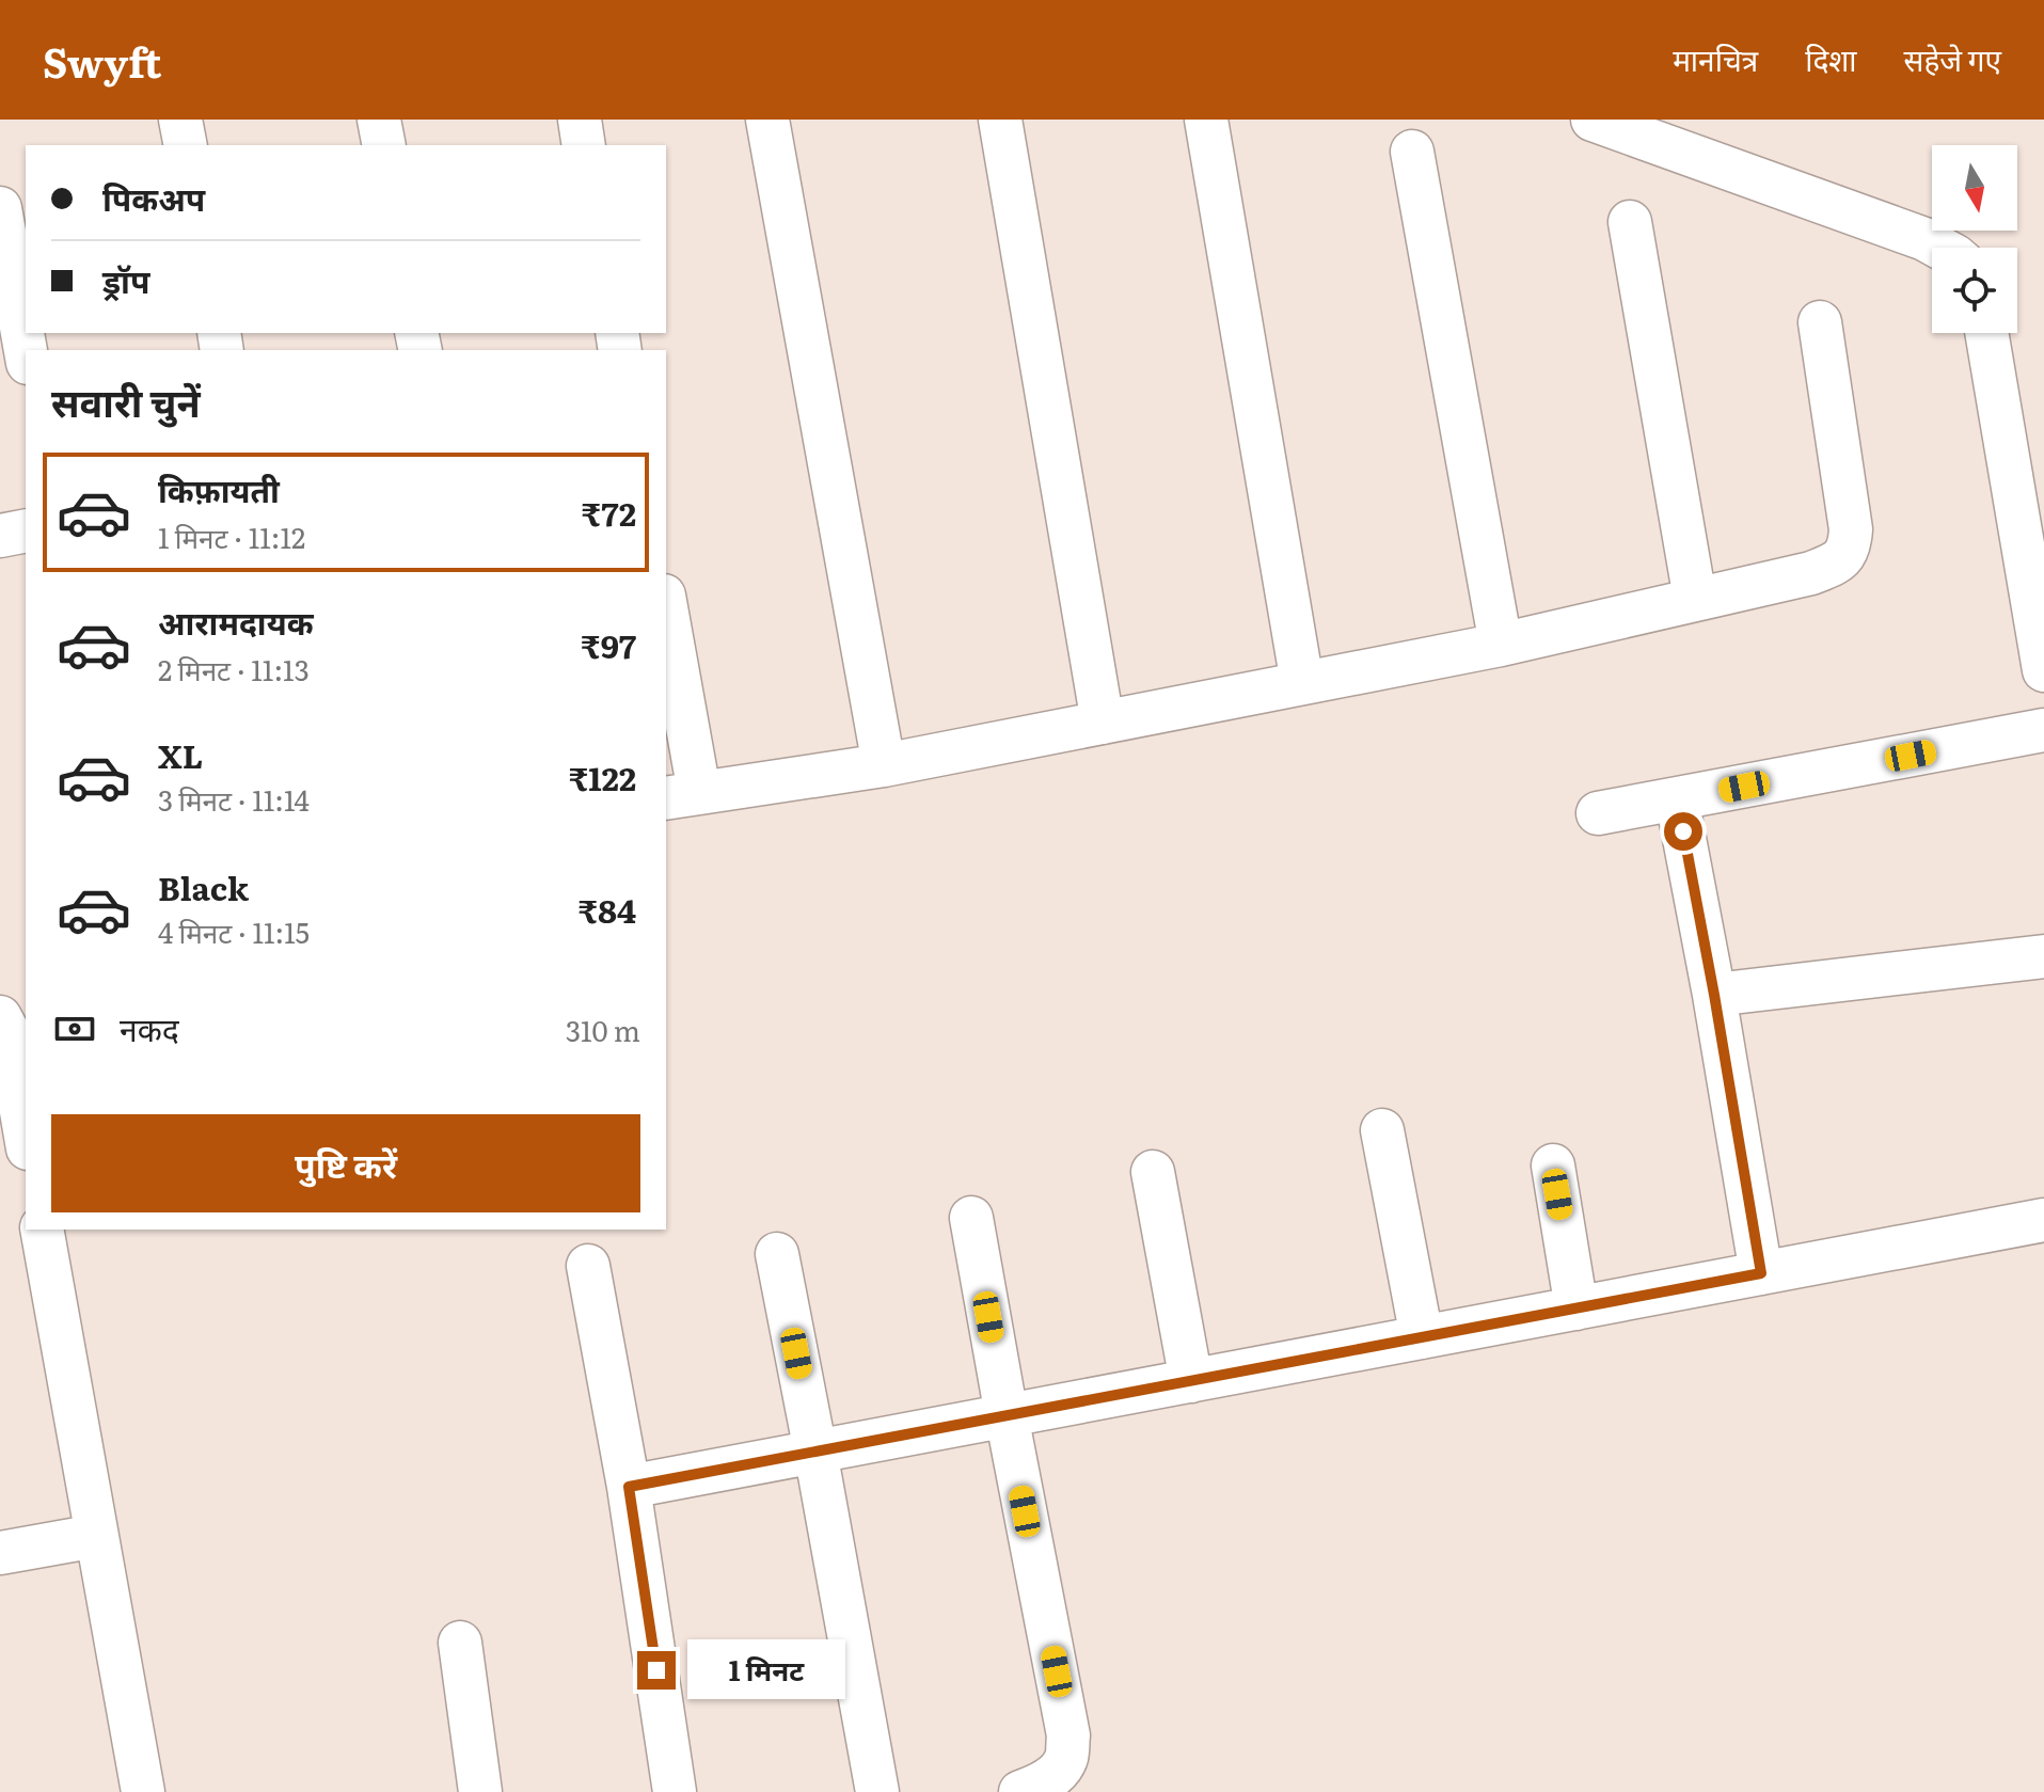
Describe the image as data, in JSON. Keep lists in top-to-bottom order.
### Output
{
  "north": "bottom",
  "page": {
    "header": "Swyft",
    "nav": ["मानचित्र", "दिशा", "सहेजे गए"],
    "banner": ["पिकअप", "ड्रॉप"],
    "heading": "सवारी चुनें",
    "list": [
      {
        "name": "किफ़ायती",
        "note": "1 मिनट · 11:12",
        "value": "₹72"
      },
      {
        "name": "आरामदायक",
        "note": "2 मिनट · 11:13",
        "value": "₹97"
      },
      {
        "name": "XL",
        "note": "3 मिनट · 11:14",
        "value": "₹122"
      },
      {
        "name": "Black",
        "note": "4 मिनट · 11:15",
        "value": "₹84"
      }
    ],
    "pay": ["नकद", "310 m"],
    "buttons": "पुष्टि करें",
    "bubble": "1 मिनट"
  }
}
